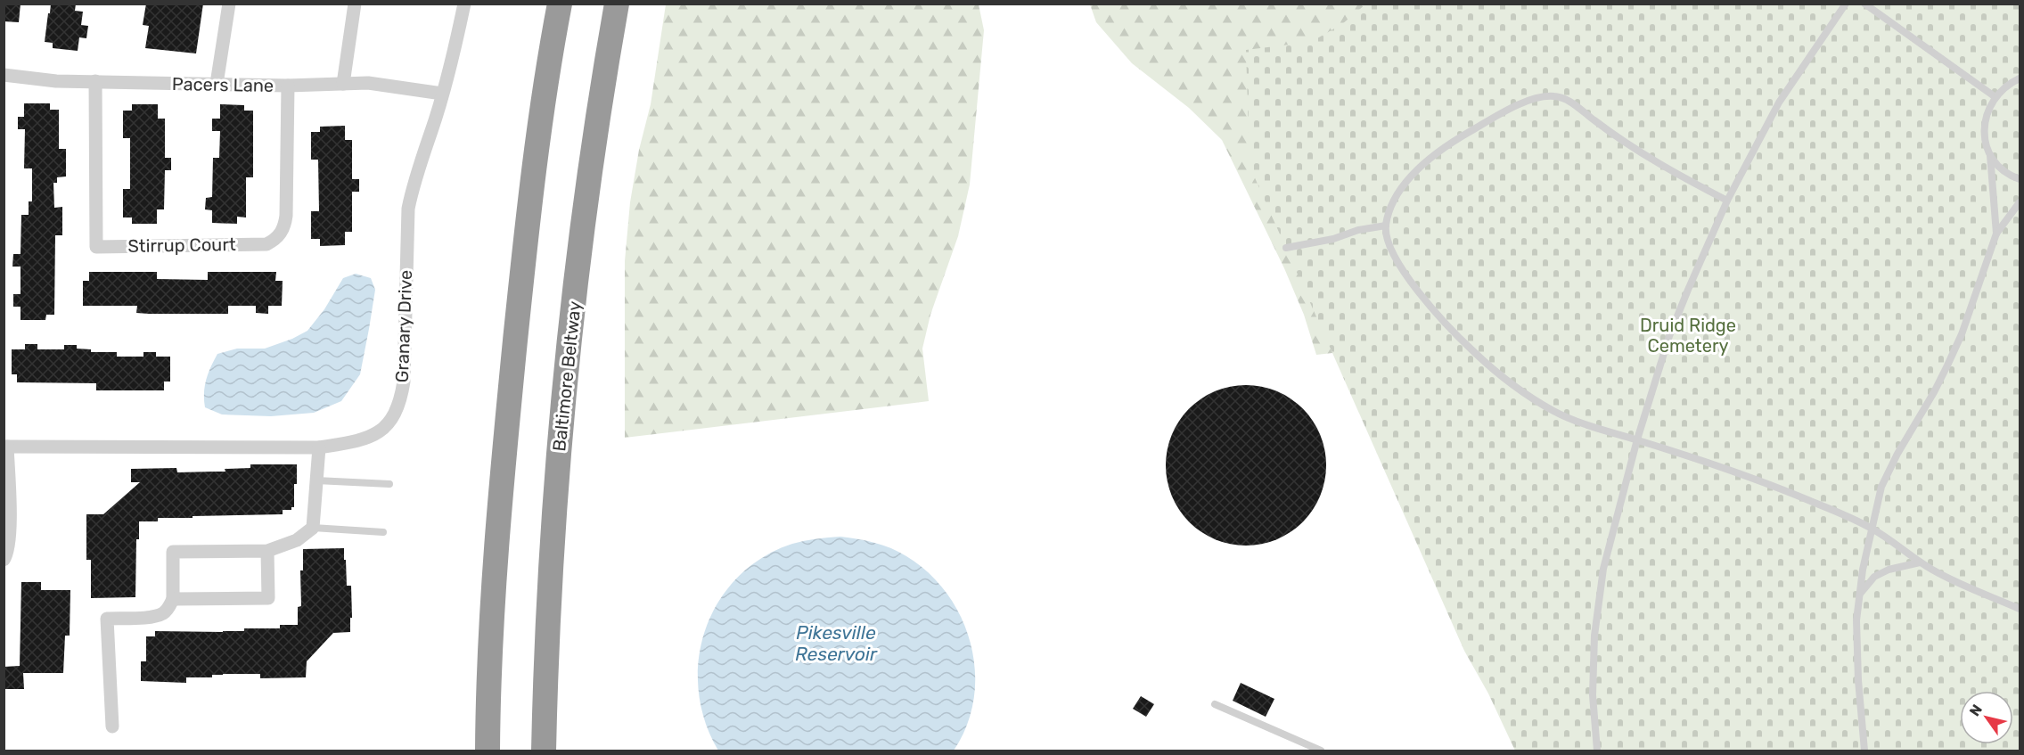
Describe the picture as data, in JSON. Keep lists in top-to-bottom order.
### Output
{
  "streets": {
    "highway": ["Baltimore Beltway"],
    "street": ["Pacers Lane", "Stirrup Court", "Granary Drive"]
  },
  "crossings": [
    ["Pacers Lane", "Stirrup Court"],
    ["Pacers Lane", "Granary Drive"]
  ],
  "water": ["Pikesville Reservoir"],
  "parks": ["Druid Ridge Cemetery"],
  "north": "top left"
}
